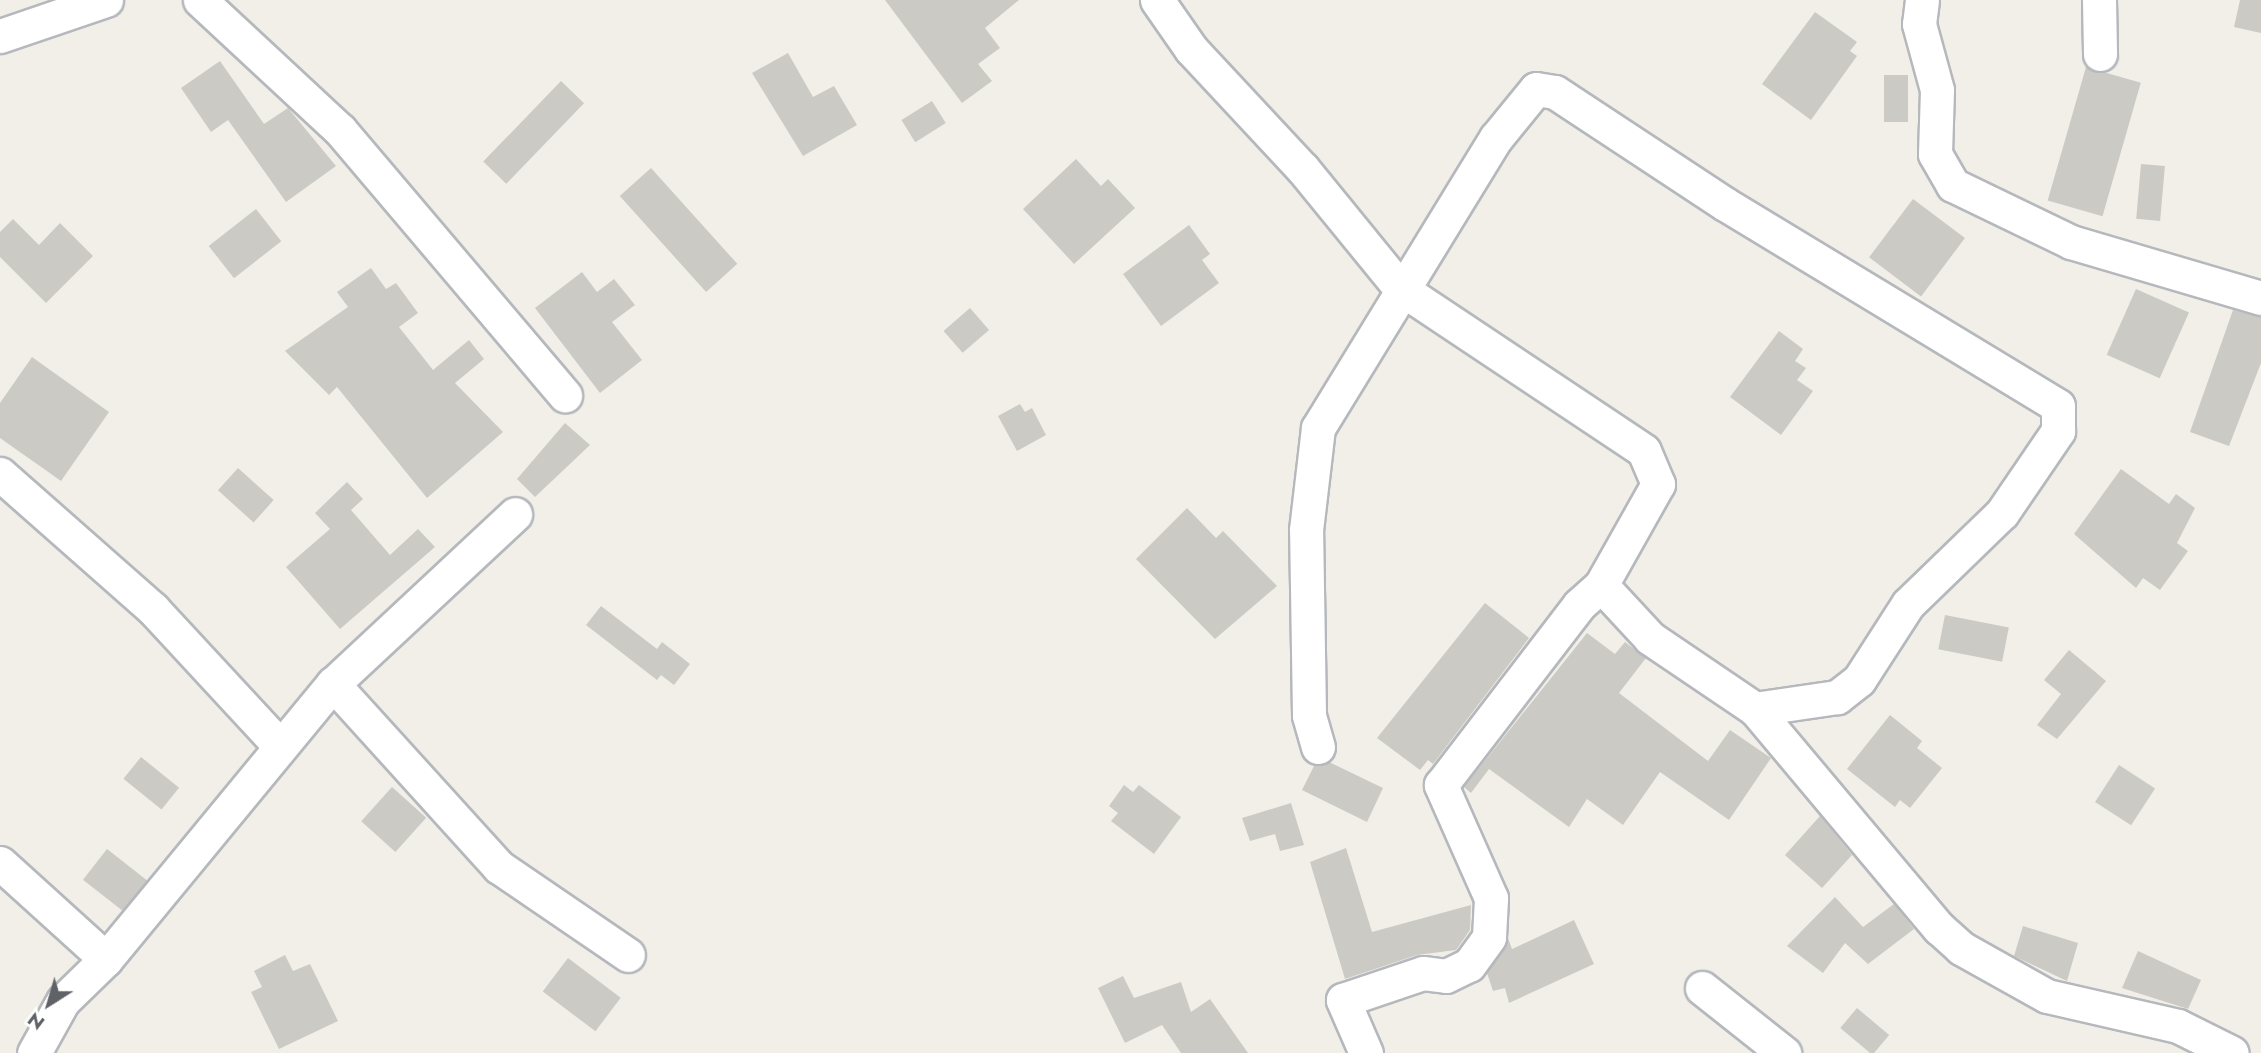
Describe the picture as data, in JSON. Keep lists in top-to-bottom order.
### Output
{
  "north": "bottom left"
}
